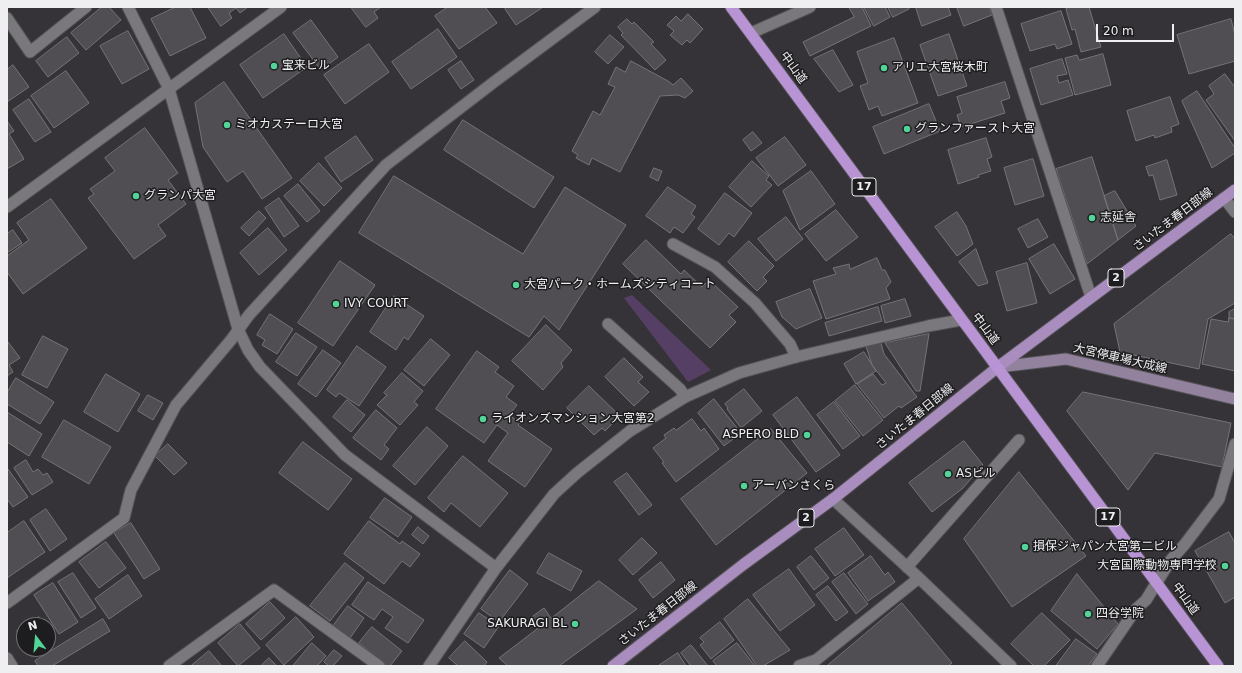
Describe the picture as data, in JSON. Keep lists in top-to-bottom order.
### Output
{
  "streets": {
    "highway": ["中山道", "17"],
    "main road": ["さいたま春日部線", "2", "大宮停車場大成線"]
  },
  "crossings": [
    ["中山道", "さいたま春日部線"],
    ["中山道", "大宮停車場大成線"],
    ["さいたま春日部線", "大宮停車場大成線"]
  ],
  "places": [
    "宝来ビル",
    "アリエ大宮桜木町",
    "ミオカステーロ大宮",
    "グランファースト大宮",
    "グランパ大宮",
    "志延舎",
    "大宮パーク・ホームズシティコート",
    "IVY COURT",
    "ライオンズマンション大宮第2",
    "ASPERO BLD",
    "ASビル",
    "アーバンさくら",
    "損保ジャパン大宮第二ビル",
    "大宮国際動物専門学校",
    "四谷学院",
    "SAKURAGI BL"
  ],
  "scale_bar": "20 m",
  "north": "top"
}
